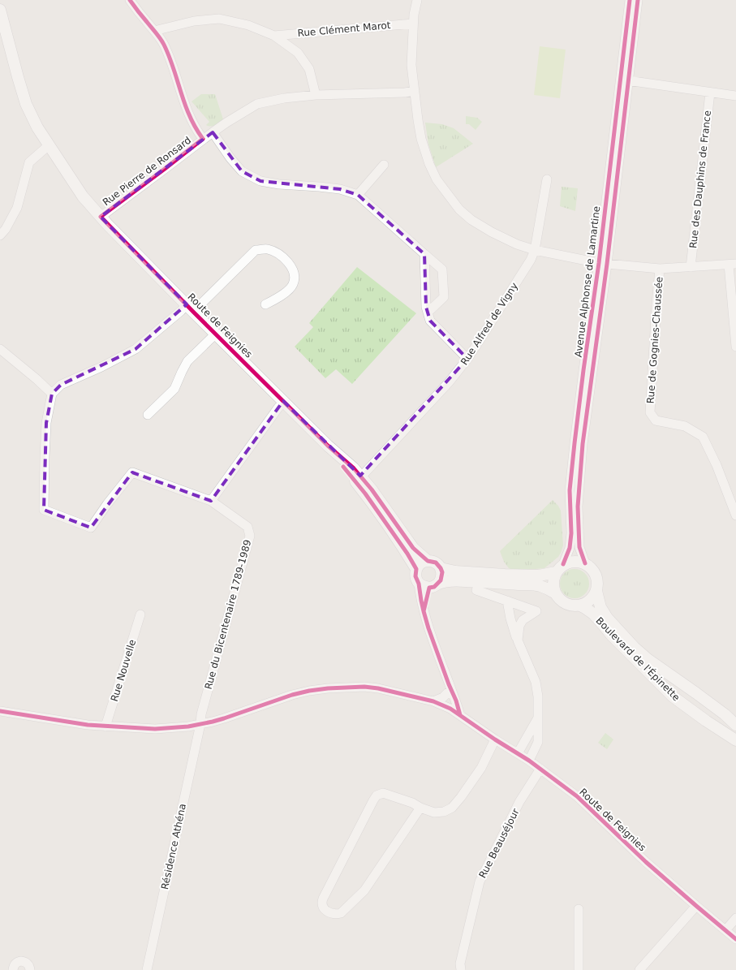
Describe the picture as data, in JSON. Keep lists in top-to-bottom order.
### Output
{
  "streets": {
    "street": [
      "Rue Clément Marot",
      "Rue Pierre de Ronsard",
      "Rue des Dauphins de France",
      "Avenue Alphonse de Lamartine",
      "Rue Alfred de Vigny",
      "Route de Feignies",
      "Rue de Gognies-Chaussée",
      "Rue du Bicentenaire 1789-1989",
      "Boulevard de l'Épinette",
      "Rue Nouvelle",
      "Rue Beauséjour",
      "Résidence Athéna"
    ]
  },
  "crossings": [
    ["Rue Pierre de Ronsard", "Route de Feignies"],
    ["Avenue Alphonse de Lamartine", "Boulevard de l'Épinette"],
    ["Rue Alfred de Vigny", "Route de Feignies"],
    ["Route de Feignies", "Rue du Bicentenaire 1789-1989"],
    ["Route de Feignies", "Rue Nouvelle"],
    ["Route de Feignies", "Rue Beauséjour"],
    ["Route de Feignies", "Résidence Athéna"],
    ["Rue du Bicentenaire 1789-1989", "Résidence Athéna"]
  ]
}
